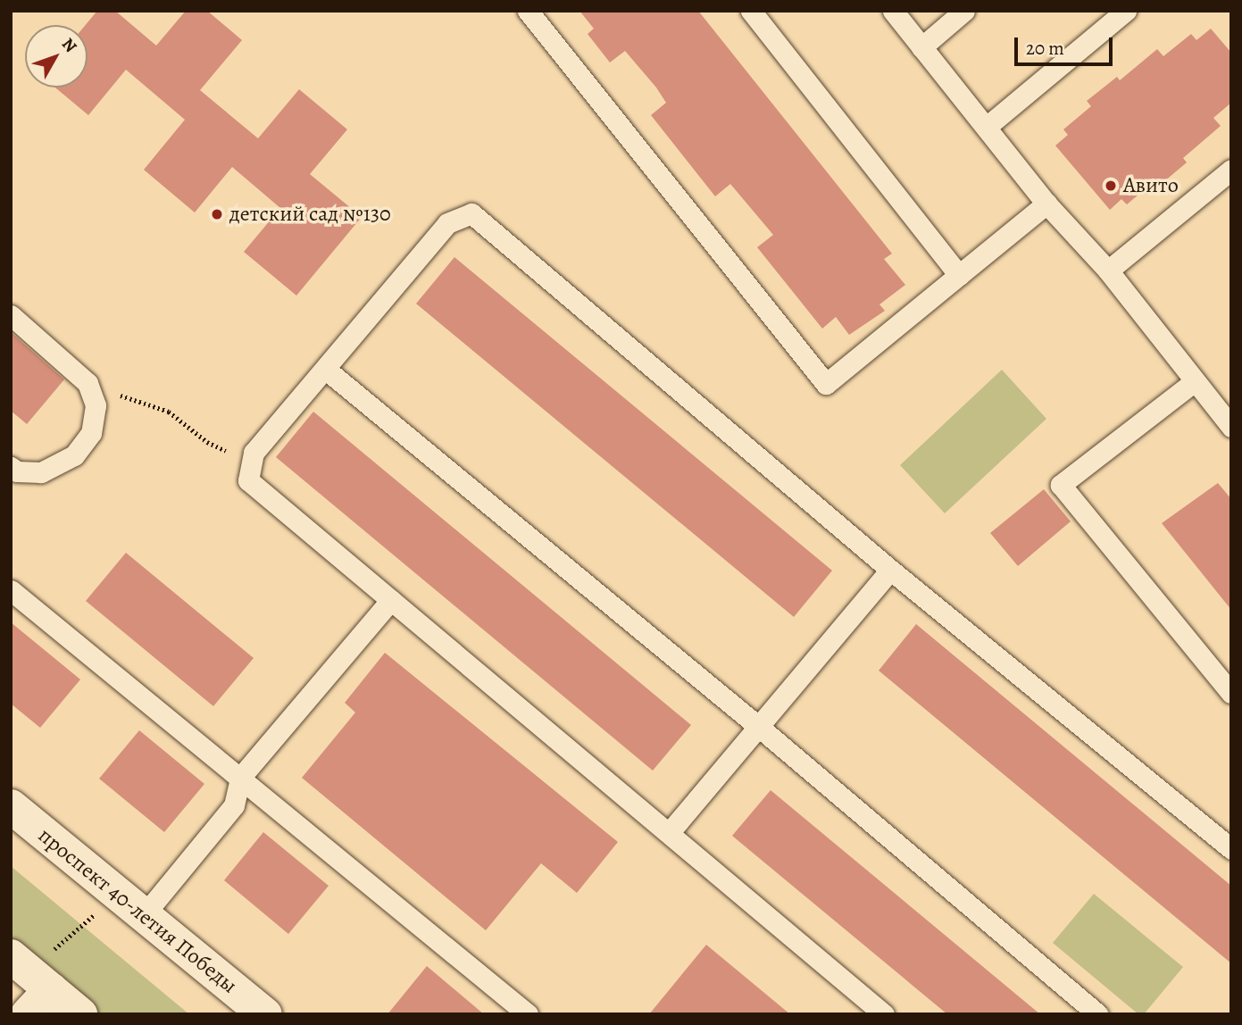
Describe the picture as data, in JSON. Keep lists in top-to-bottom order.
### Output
{
  "streets": {
    "main road": ["проспект 40-летия Победы"]
  },
  "places": ["Авито", "детский сад №130"],
  "scale_bar": "20 m",
  "north": "top right"
}
